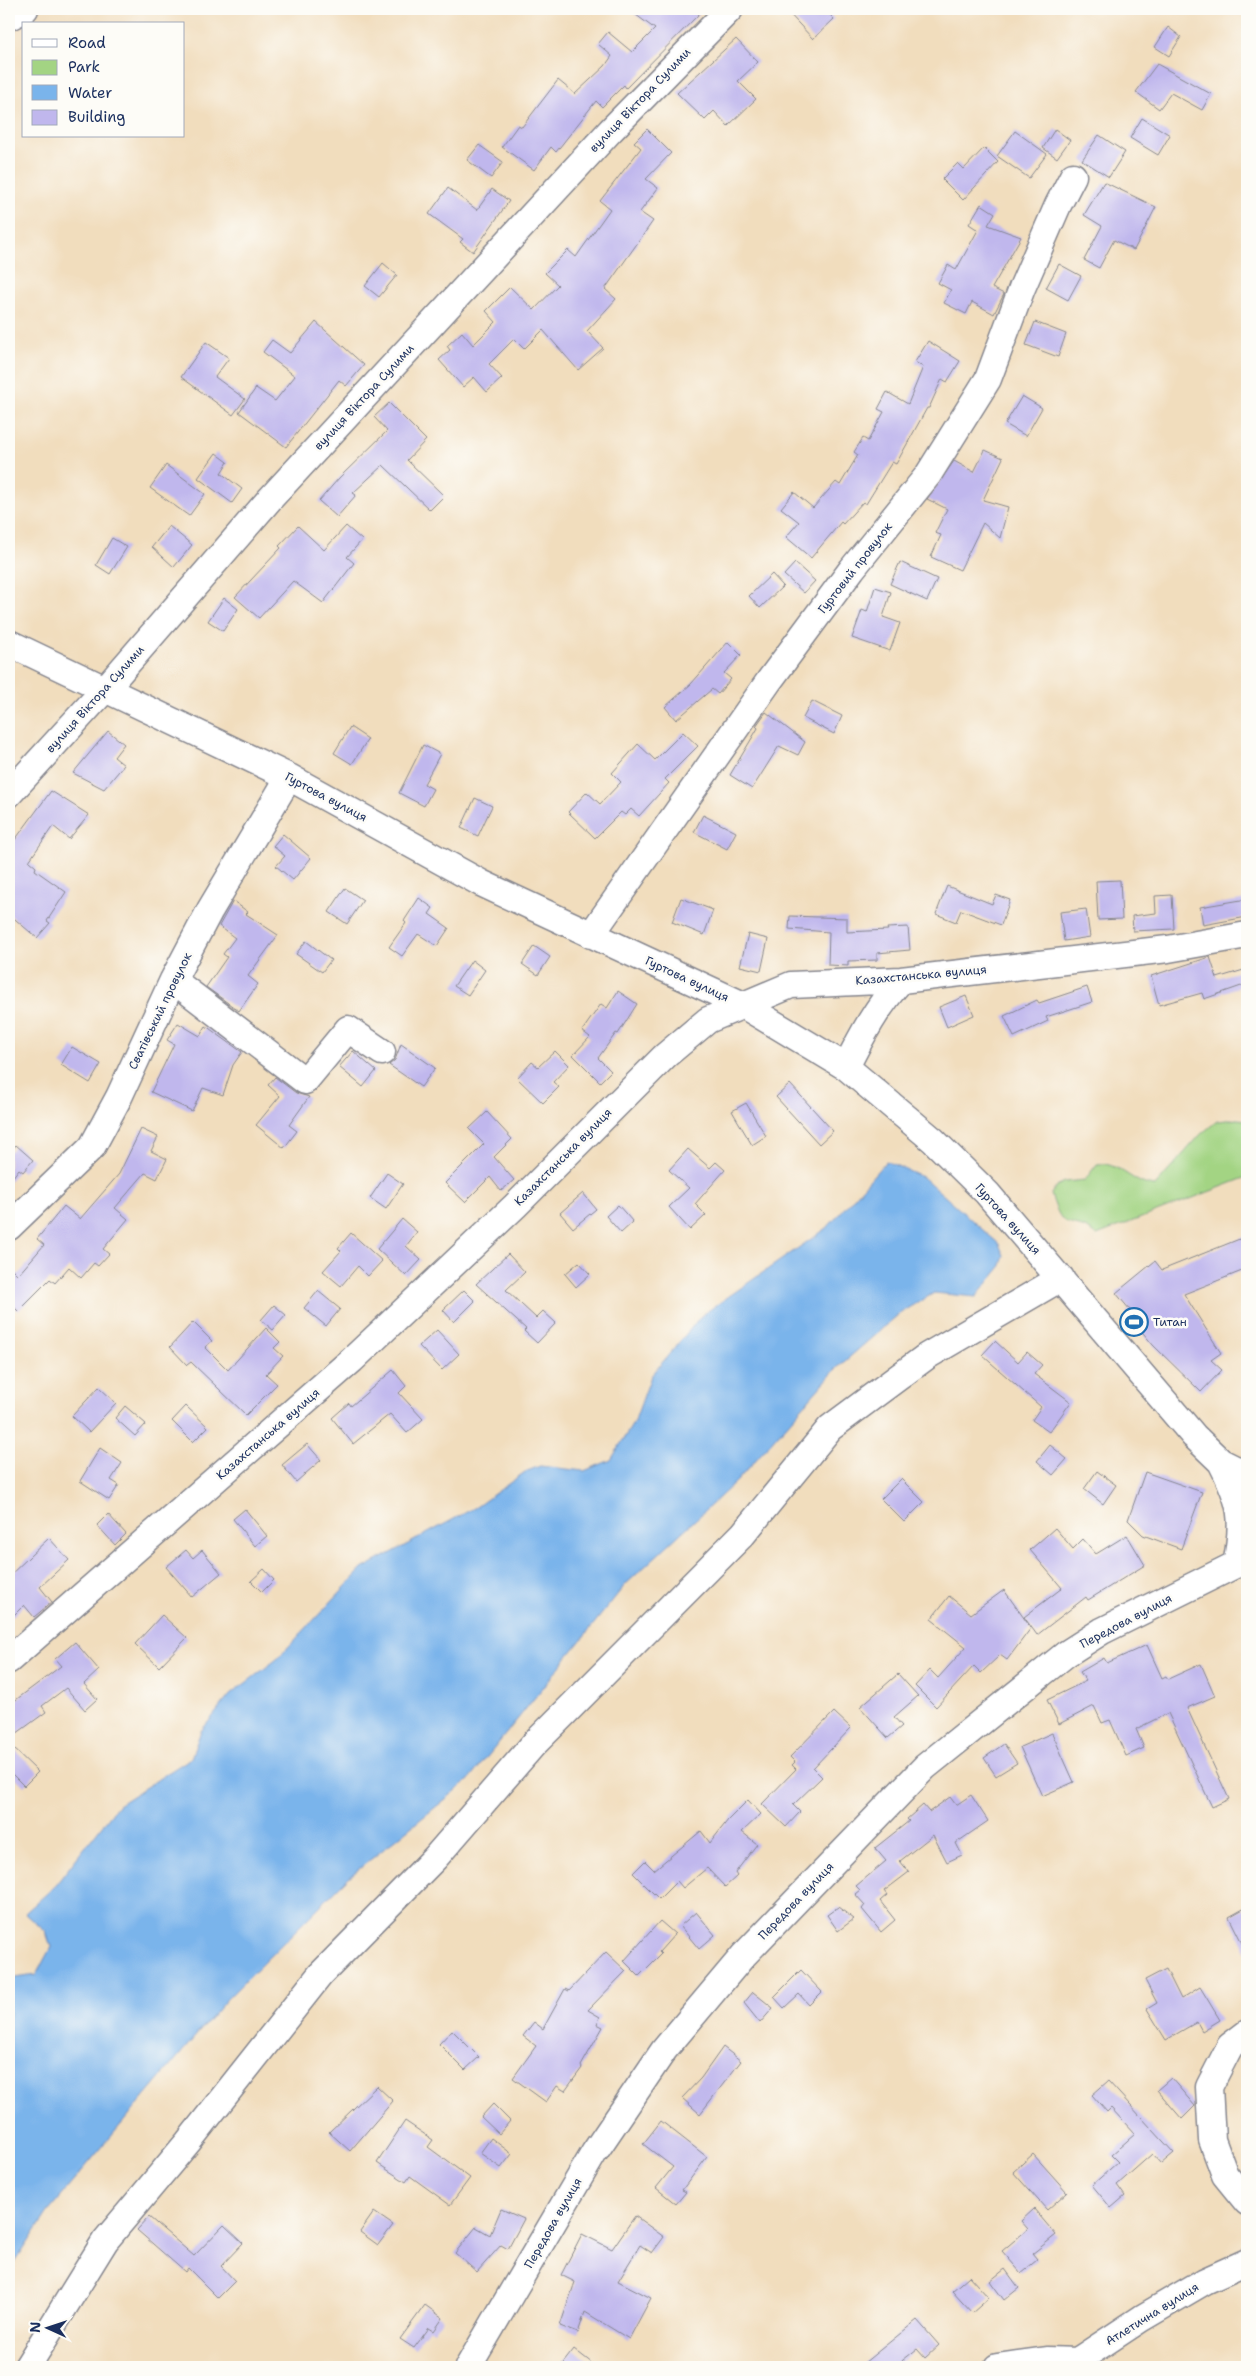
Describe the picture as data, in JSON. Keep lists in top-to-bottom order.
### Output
{
  "streets": {
    "street": [
      "вулиця Віктора Сулими",
      "Гуртовий провулок",
      "Гуртова вулиця",
      "Казахстанська вулиця",
      "Сватівський провулок",
      "Передова вулиця",
      "Атлетична вулиця"
    ]
  },
  "crossings": [
    ["вулиця Віктора Сулими", "Гуртова вулиця"],
    ["Гуртовий провулок", "Гуртова вулиця"],
    ["Гуртова вулиця", "Казахстанська вулиця"],
    ["Гуртова вулиця", "Сватівський провулок"]
  ],
  "places": {
    "sports": ["Титан"]
  },
  "legend": [
    "Road",
    "Park",
    "Water",
    "Building"
  ],
  "north": "left"
}
